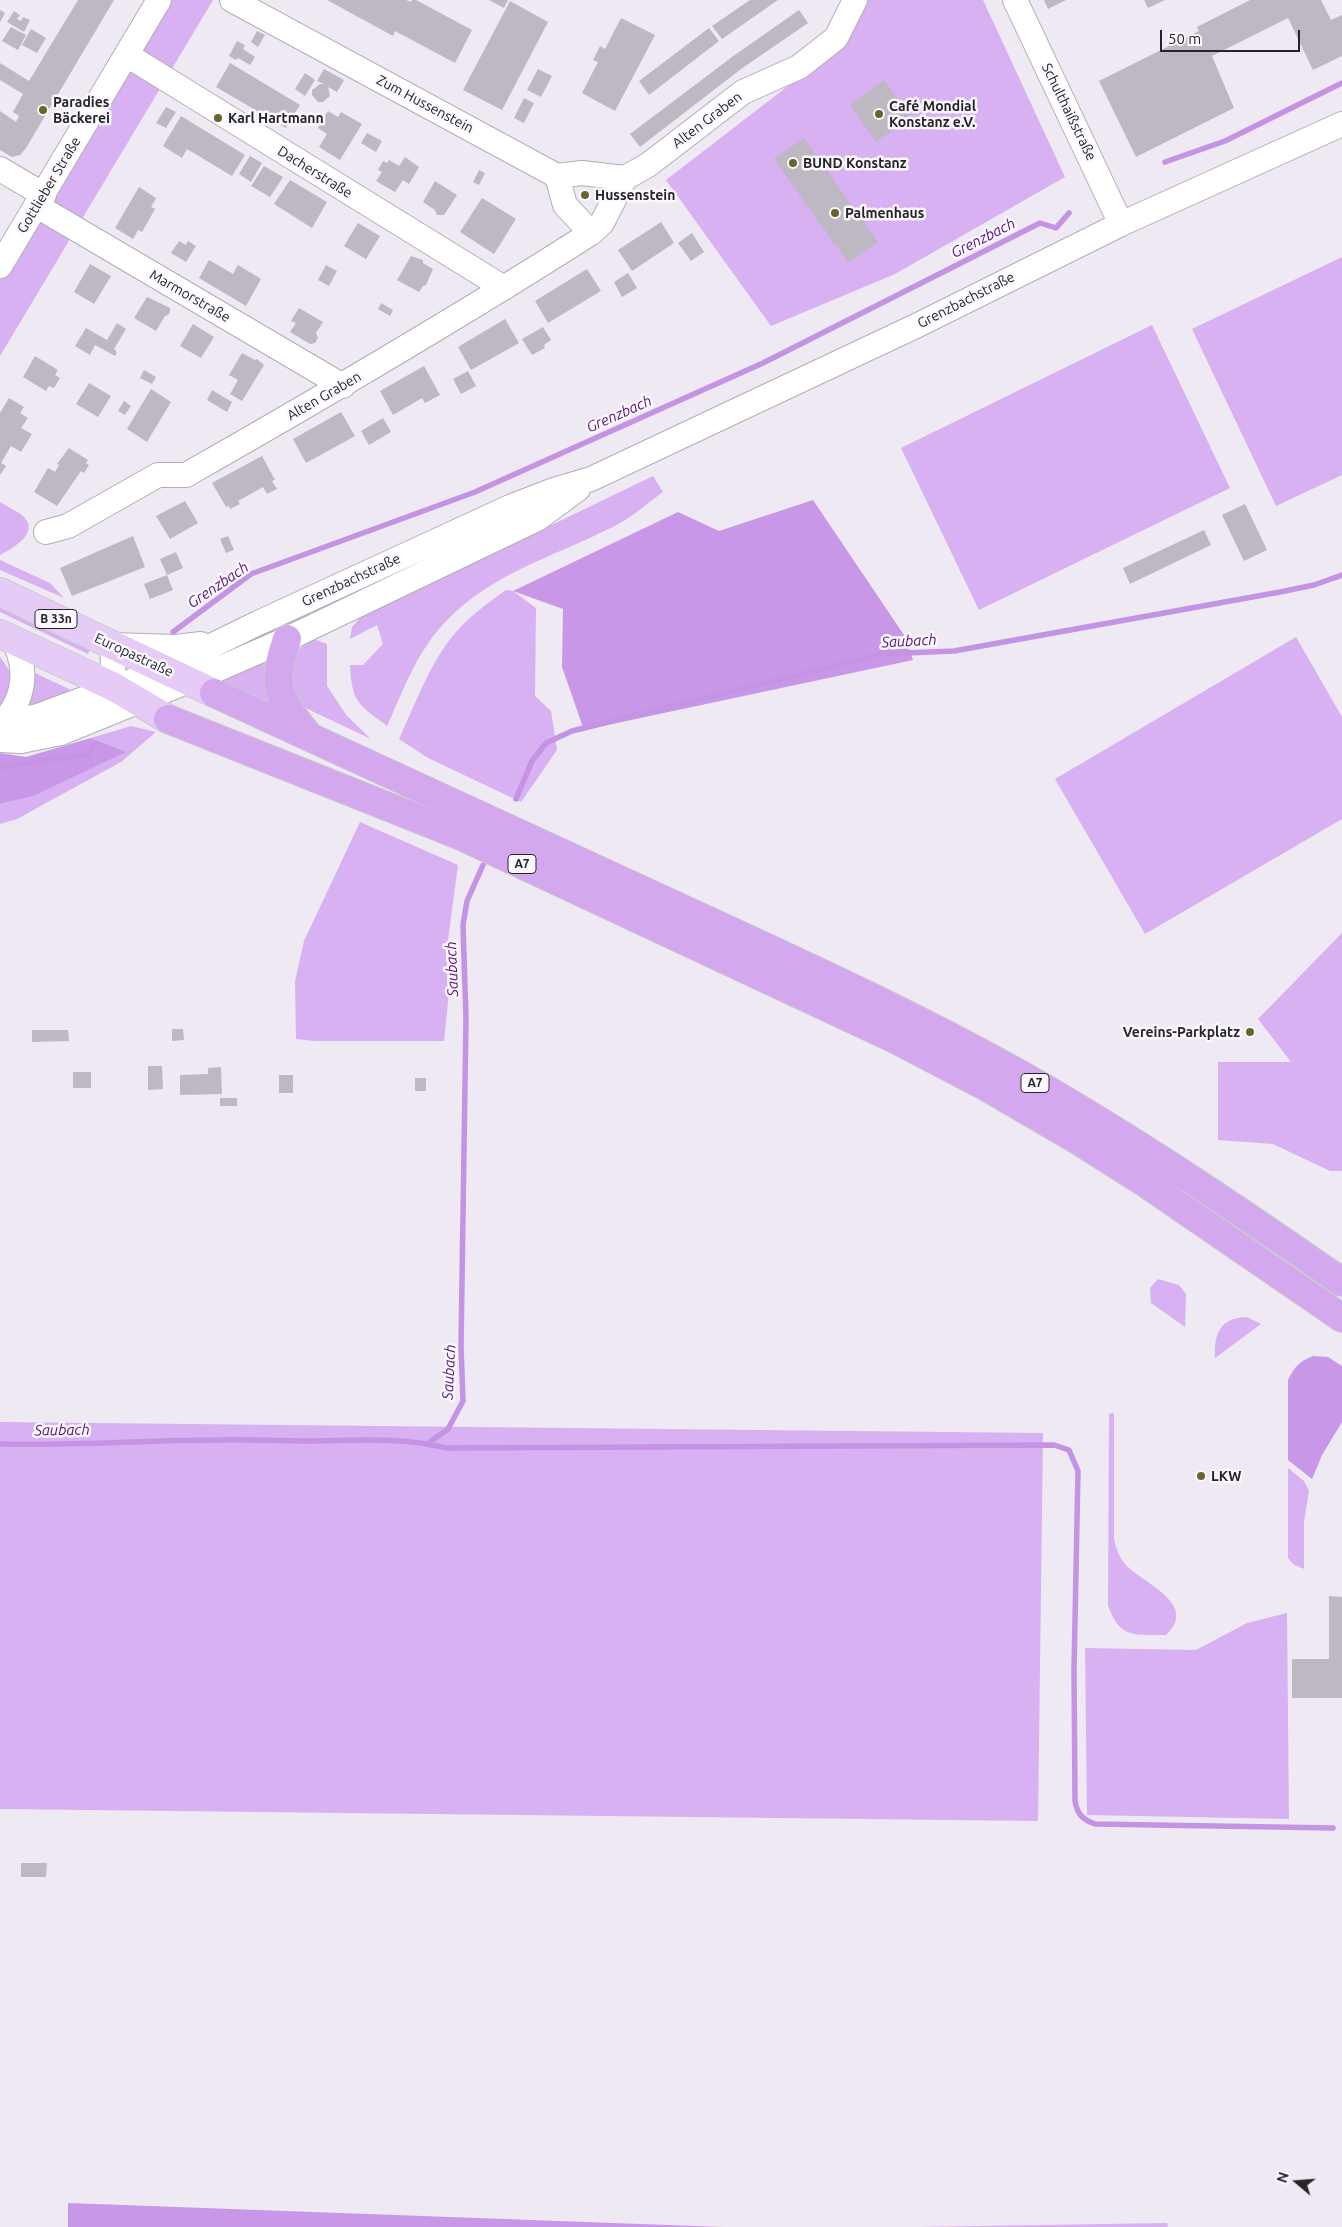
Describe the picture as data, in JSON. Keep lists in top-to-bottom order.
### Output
{
  "streets": {
    "highway": ["A7"],
    "main road": ["B 33n", "Europastraße"],
    "street": [
      "Zum Hussenstein",
      "Schulthaißstraße",
      "Alten Graben",
      "Dacherstraße",
      "Gottlieber Straße",
      "Marmorstraße",
      "Grenzbachstraße"
    ]
  },
  "crossings": [
    ["Schulthaißstraße", "Grenzbachstraße"],
    ["Alten Graben", "Dacherstraße"],
    ["Alten Graben", "Marmorstraße"],
    ["Dacherstraße", "Gottlieber Straße"],
    ["Gottlieber Straße", "Marmorstraße"],
    ["Grenzbachstraße", "Europastraße"],
    ["Europastraße", "A7"]
  ],
  "water": ["Grenzbach", "Saubach"],
  "places": [
    "Paradies Bäckerei",
    "Café Mondial Konstanz e.V.",
    "Karl Hartmann",
    "BUND Konstanz",
    "Hussenstein",
    "Palmenhaus",
    "Vereins-Parkplatz",
    "LKW"
  ],
  "scale_bar": "50 m",
  "north": "left"
}
